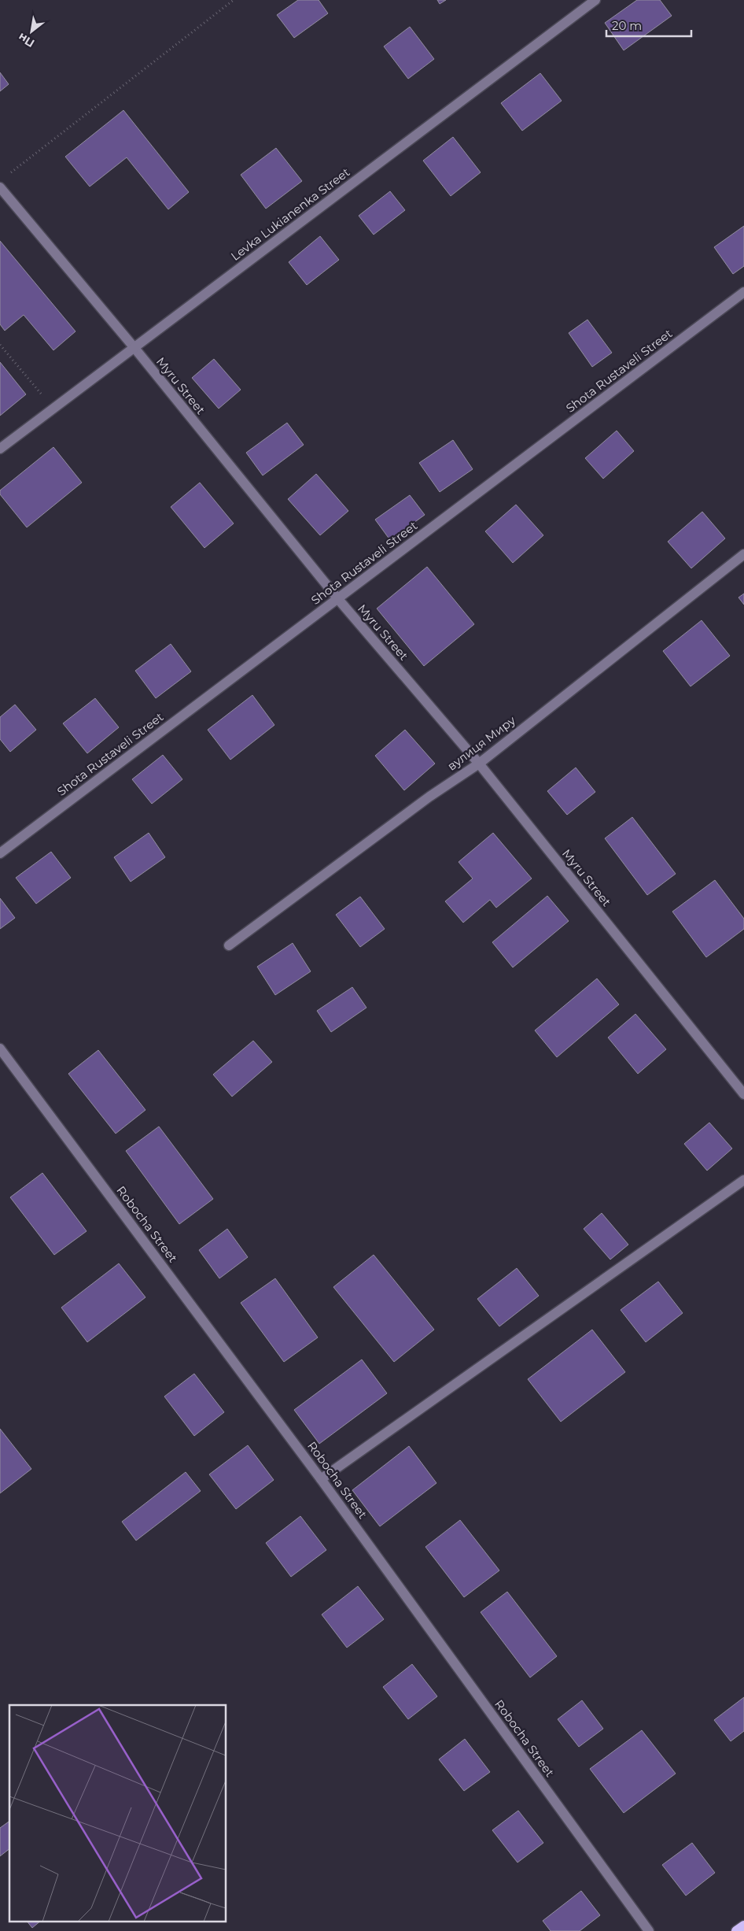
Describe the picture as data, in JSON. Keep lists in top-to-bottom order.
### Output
{
  "streets": {
    "street": [
      "Levka Lukianenka Street",
      "Shota Rustaveli Street",
      "Myru Street",
      "вулиця Миру",
      "Robocha Street"
    ]
  },
  "crossings": [
    ["Levka Lukianenka Street", "Myru Street"],
    ["Shota Rustaveli Street", "Myru Street"],
    ["Myru Street", "вулиця Миру"]
  ],
  "scale_bar": "20 m",
  "north": "bottom left"
}
